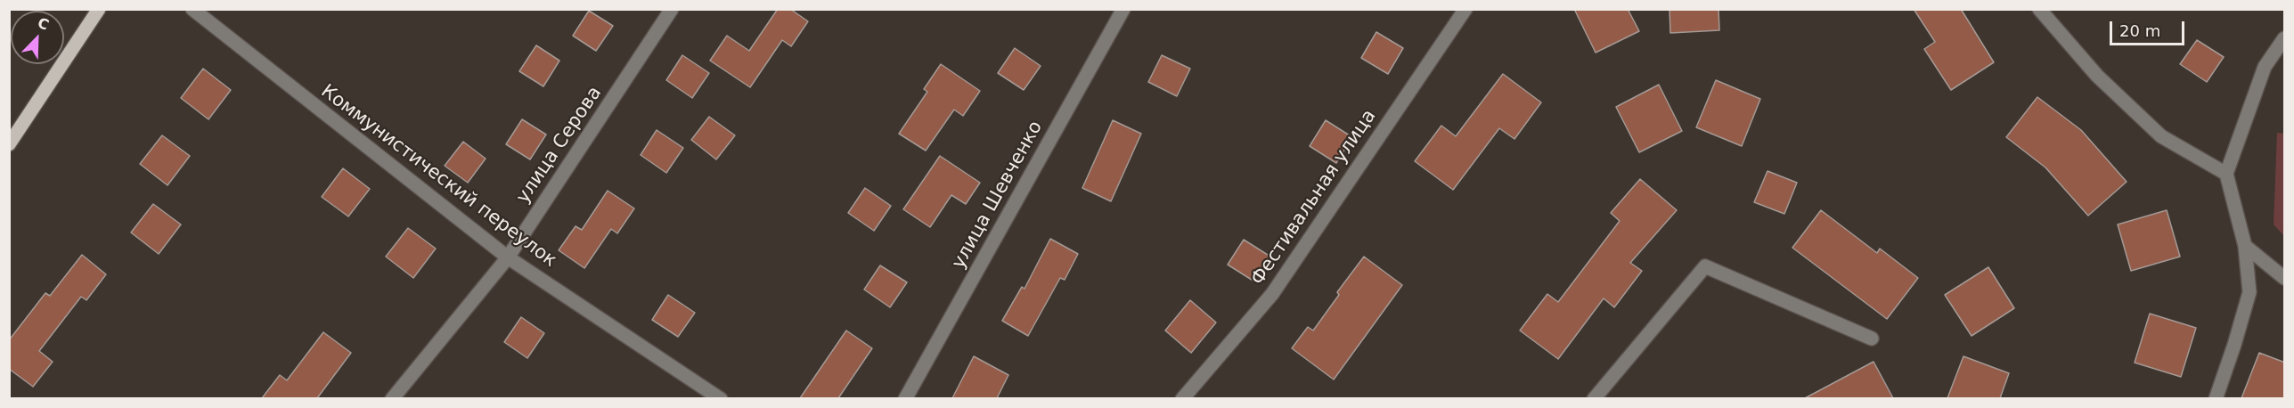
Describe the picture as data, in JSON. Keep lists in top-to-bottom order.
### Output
{
  "streets": {
    "street": [
      "улица Серова",
      "Коммунистический переулок",
      "улица Шевченко",
      "Фестивальная улица"
    ]
  },
  "crossings": [
    ["улица Серова", "Коммунистический переулок"]
  ],
  "scale_bar": "20 m",
  "north": "top right"
}
